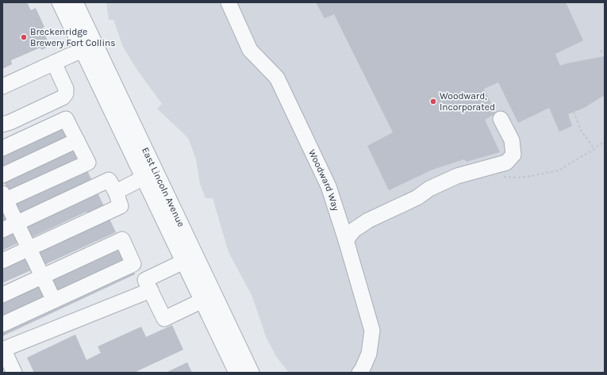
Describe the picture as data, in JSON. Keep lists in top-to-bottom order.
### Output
{
  "streets": {
    "street": ["Woodward Way", "East Lincoln Avenue"]
  },
  "places": ["Breckenridge Brewery Fort Collins", "Woodward, Incorporated"]
}
